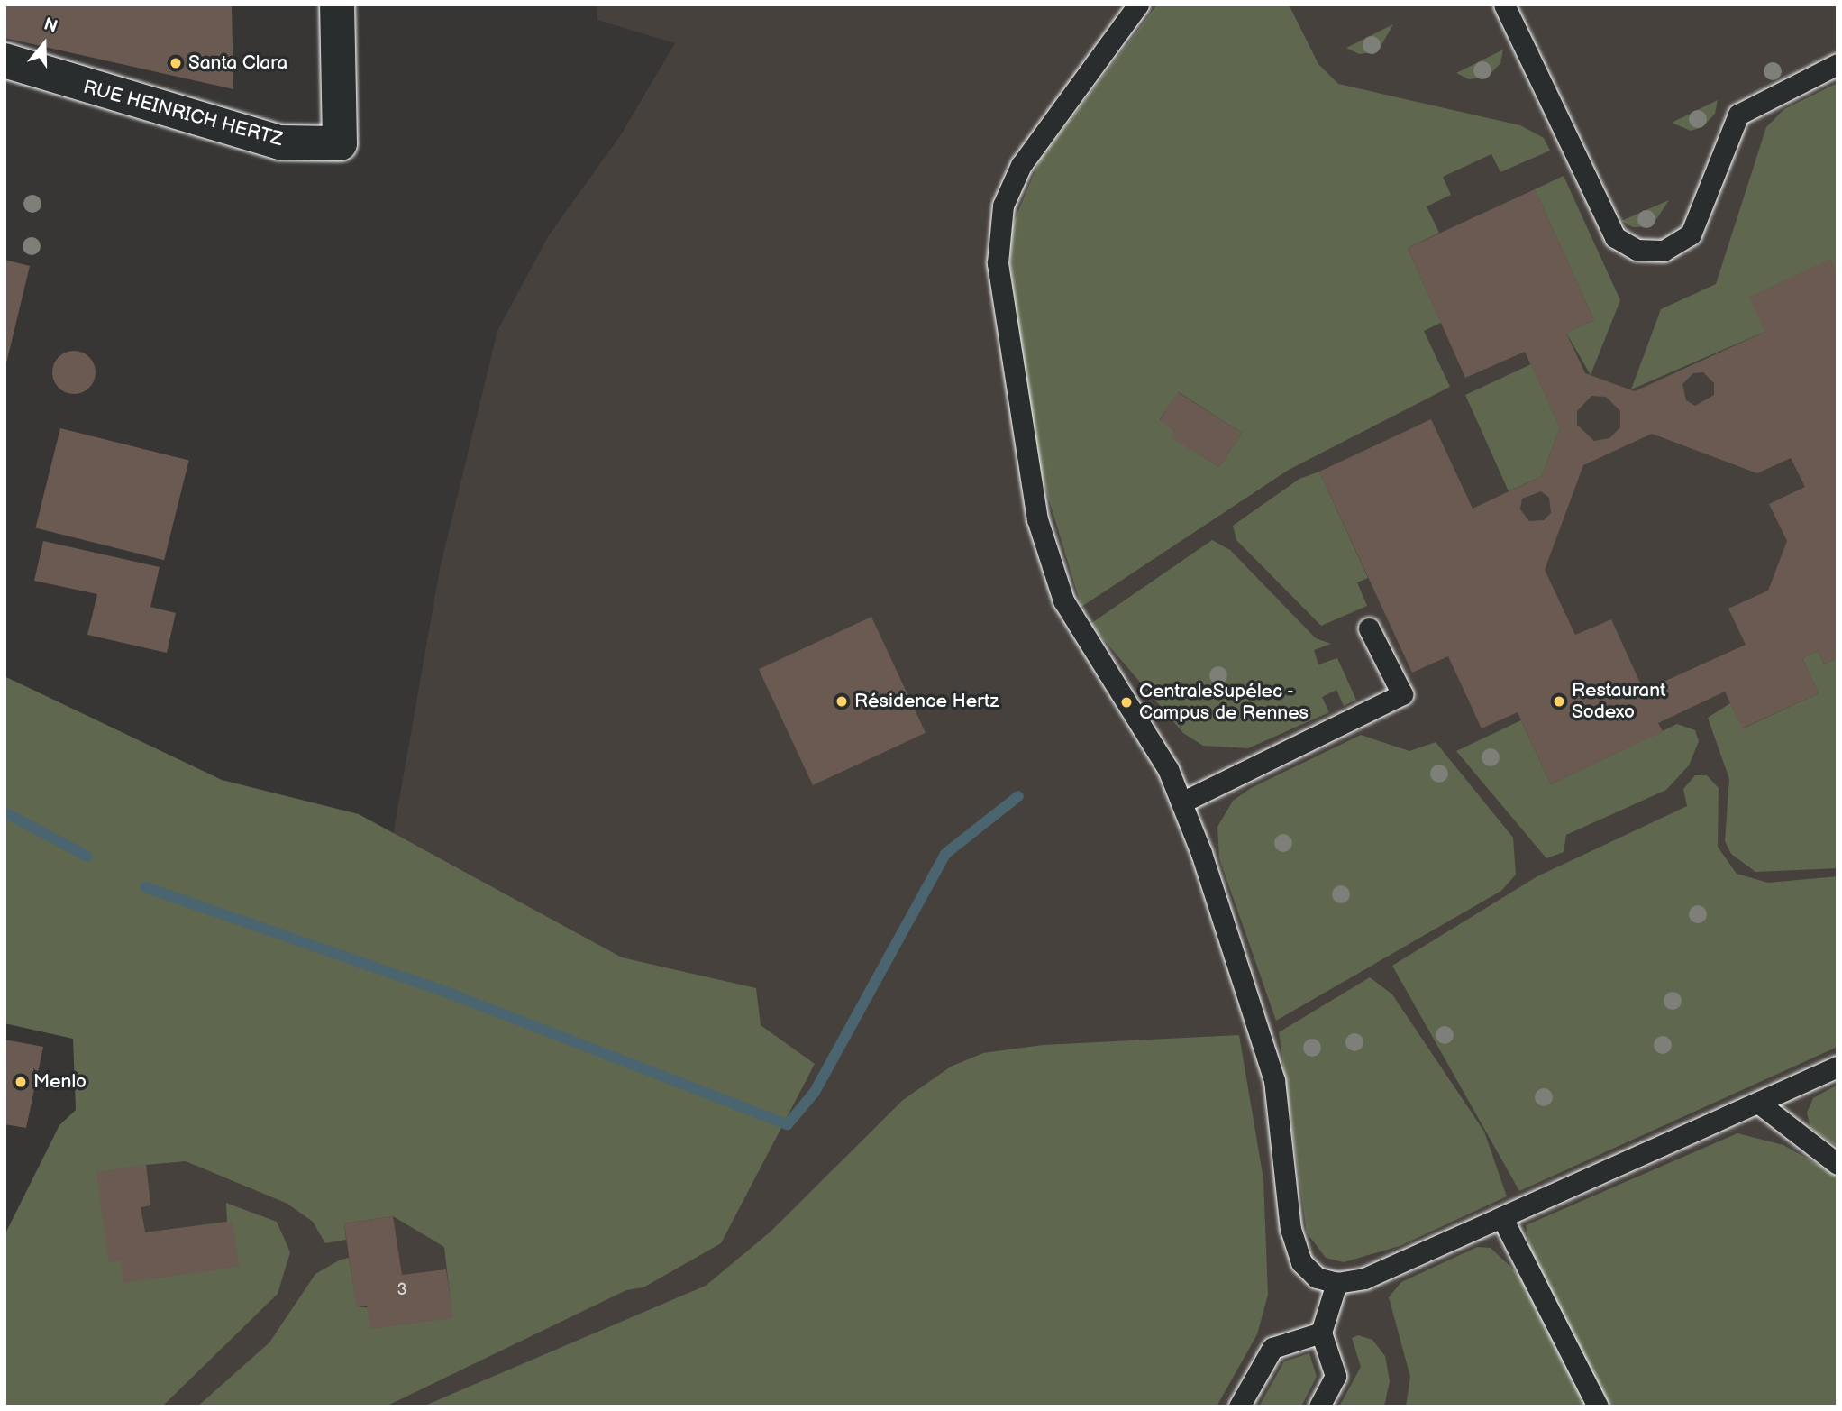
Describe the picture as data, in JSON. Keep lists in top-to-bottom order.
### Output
{
  "streets": {
    "street": ["RUE HEINRICH HERTZ"]
  },
  "places": [
    "Santa Clara",
    "Résidence Hertz",
    "Restaurant Sodexo",
    "CentraleSupélec - Campus de Rennes",
    "Menlo"
  ],
  "house_numbers": ["3"],
  "north": "top"
}
